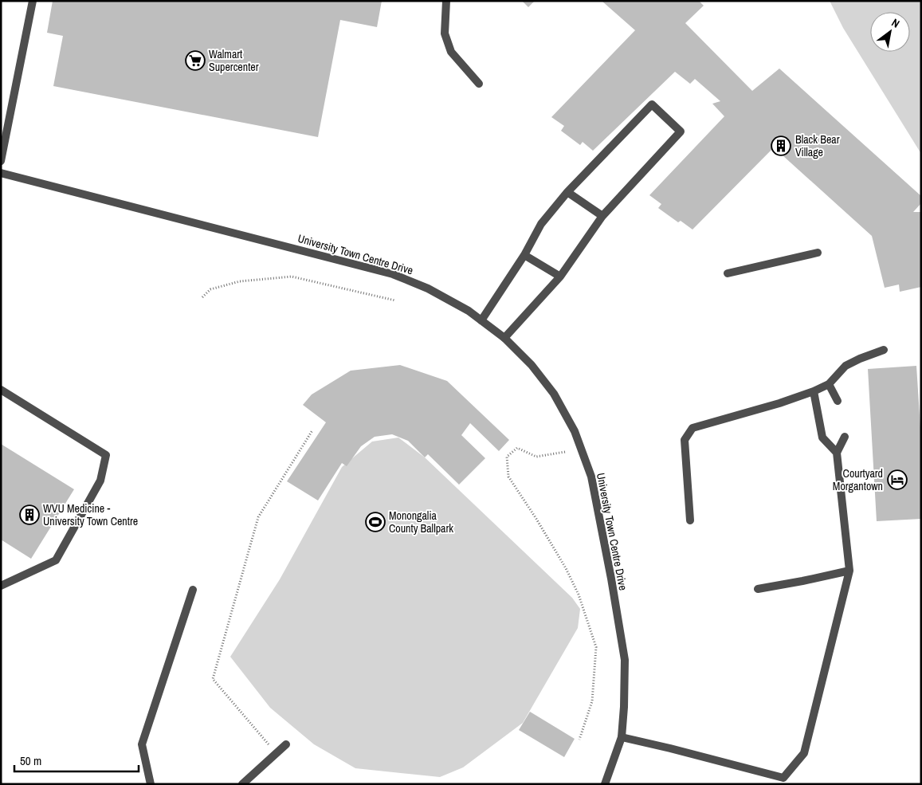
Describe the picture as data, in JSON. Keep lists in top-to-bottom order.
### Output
{
  "streets": {
    "street": ["University Town Centre Drive"]
  },
  "places": {
    "supermarket": ["Walmart Supercenter"],
    "building": ["Black Bear Village", "WVU Medicine - University Town Centre"],
    "hotel": ["Courtyard Morgantown"],
    "sports": ["Monongalia County Ballpark"]
  },
  "scale_bar": "50 m",
  "north": "top right"
}
